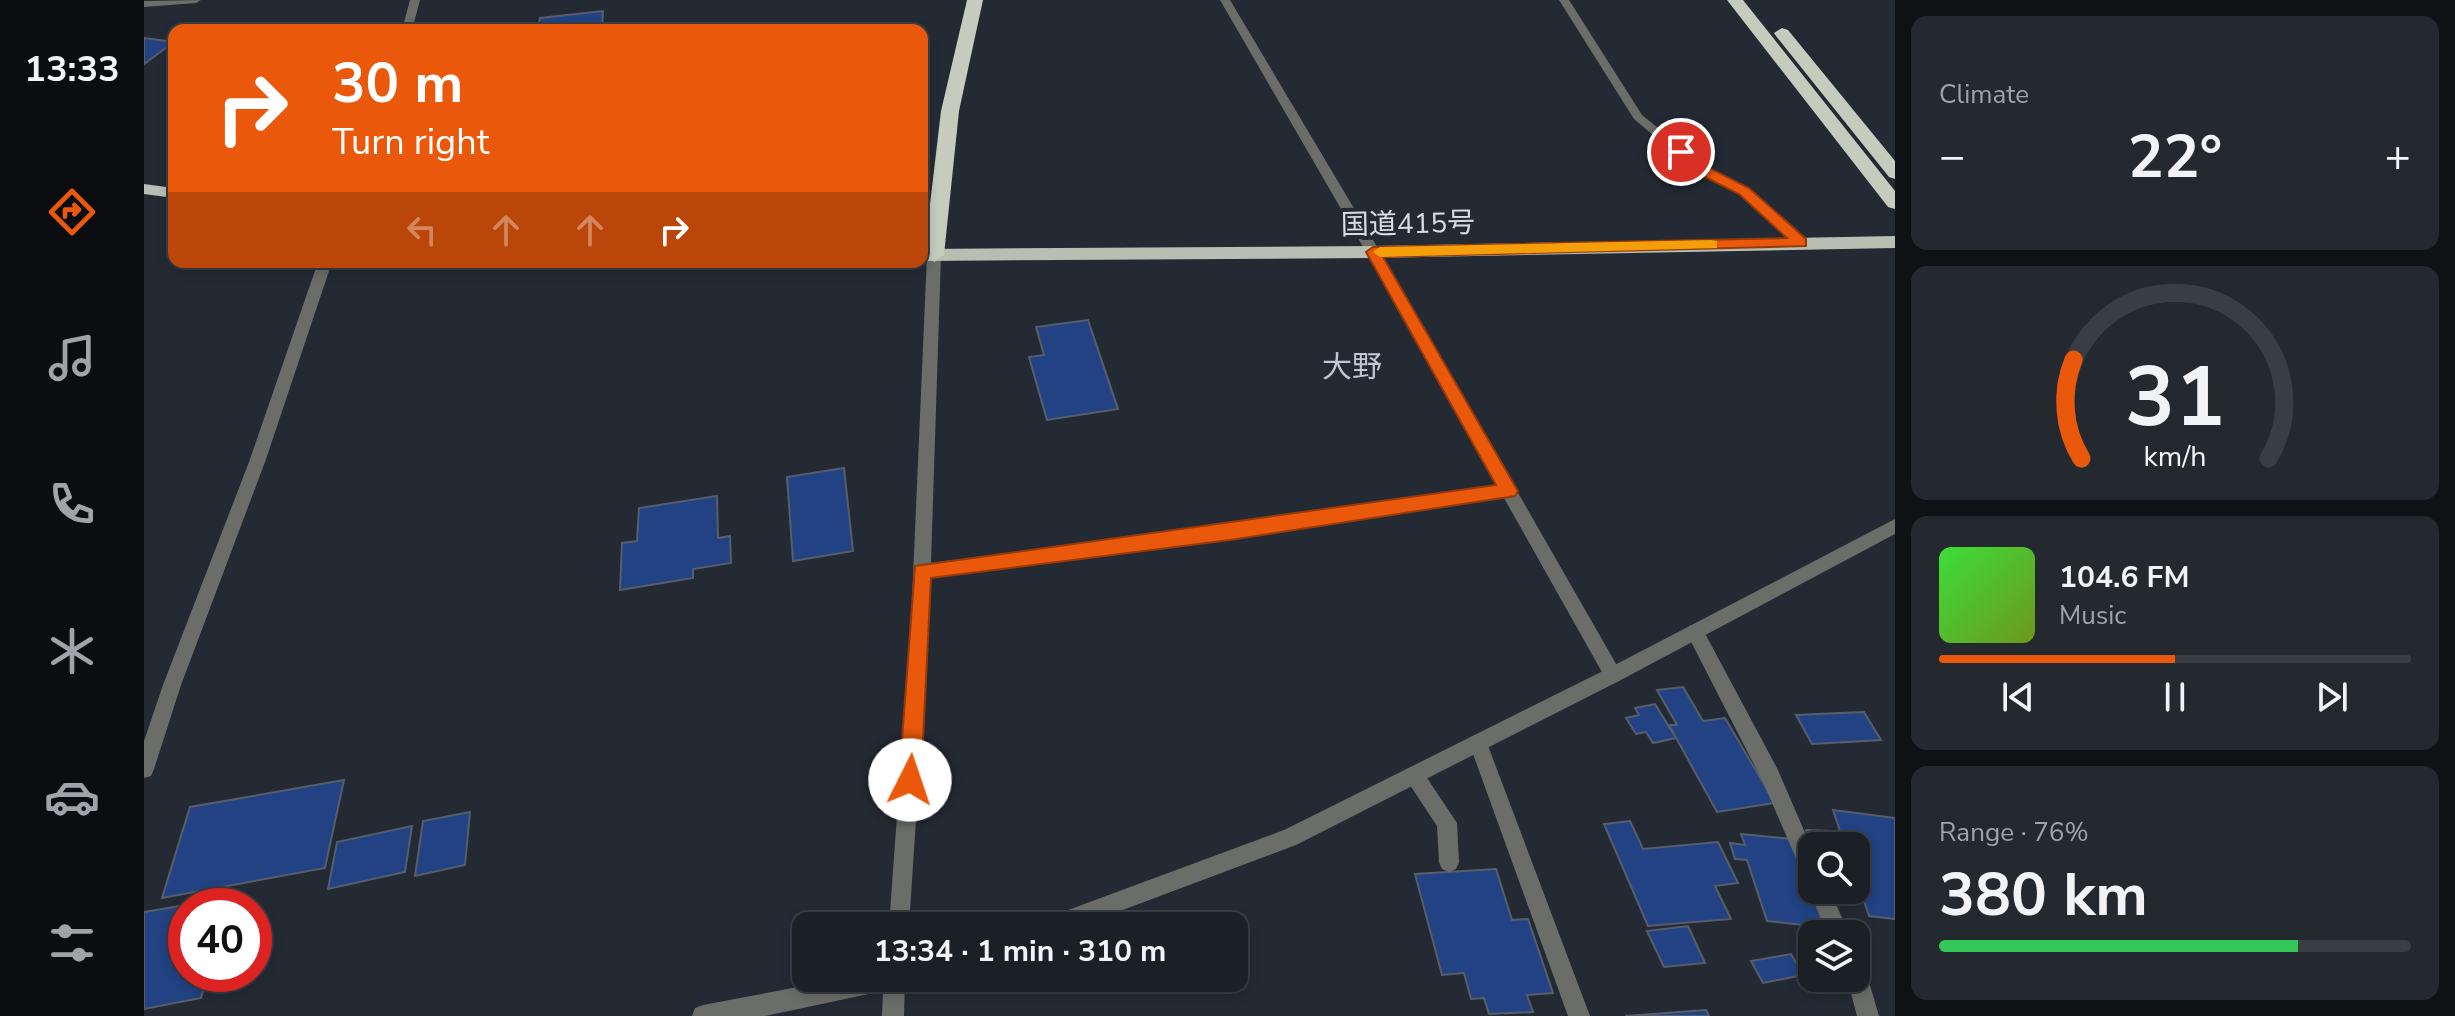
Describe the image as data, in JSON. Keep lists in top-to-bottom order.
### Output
{
  "streets": {
    "highway": ["国道415号"]
  },
  "districts": ["大野"],
  "page": {
    "tabs": "13:33",
    "tile": [
      "Climate",
      ["Range · 76%", "380 km"]
    ],
    "turn": ["30 m", "Turn right"],
    "heat": ["−", "22°", "+"],
    "song": ["104.6 FM", "Music"],
    "limit": "40",
    "trip": "13:34 · 1 min · 310 m",
    "gauge": ["31", "km/h"]
  }
}
